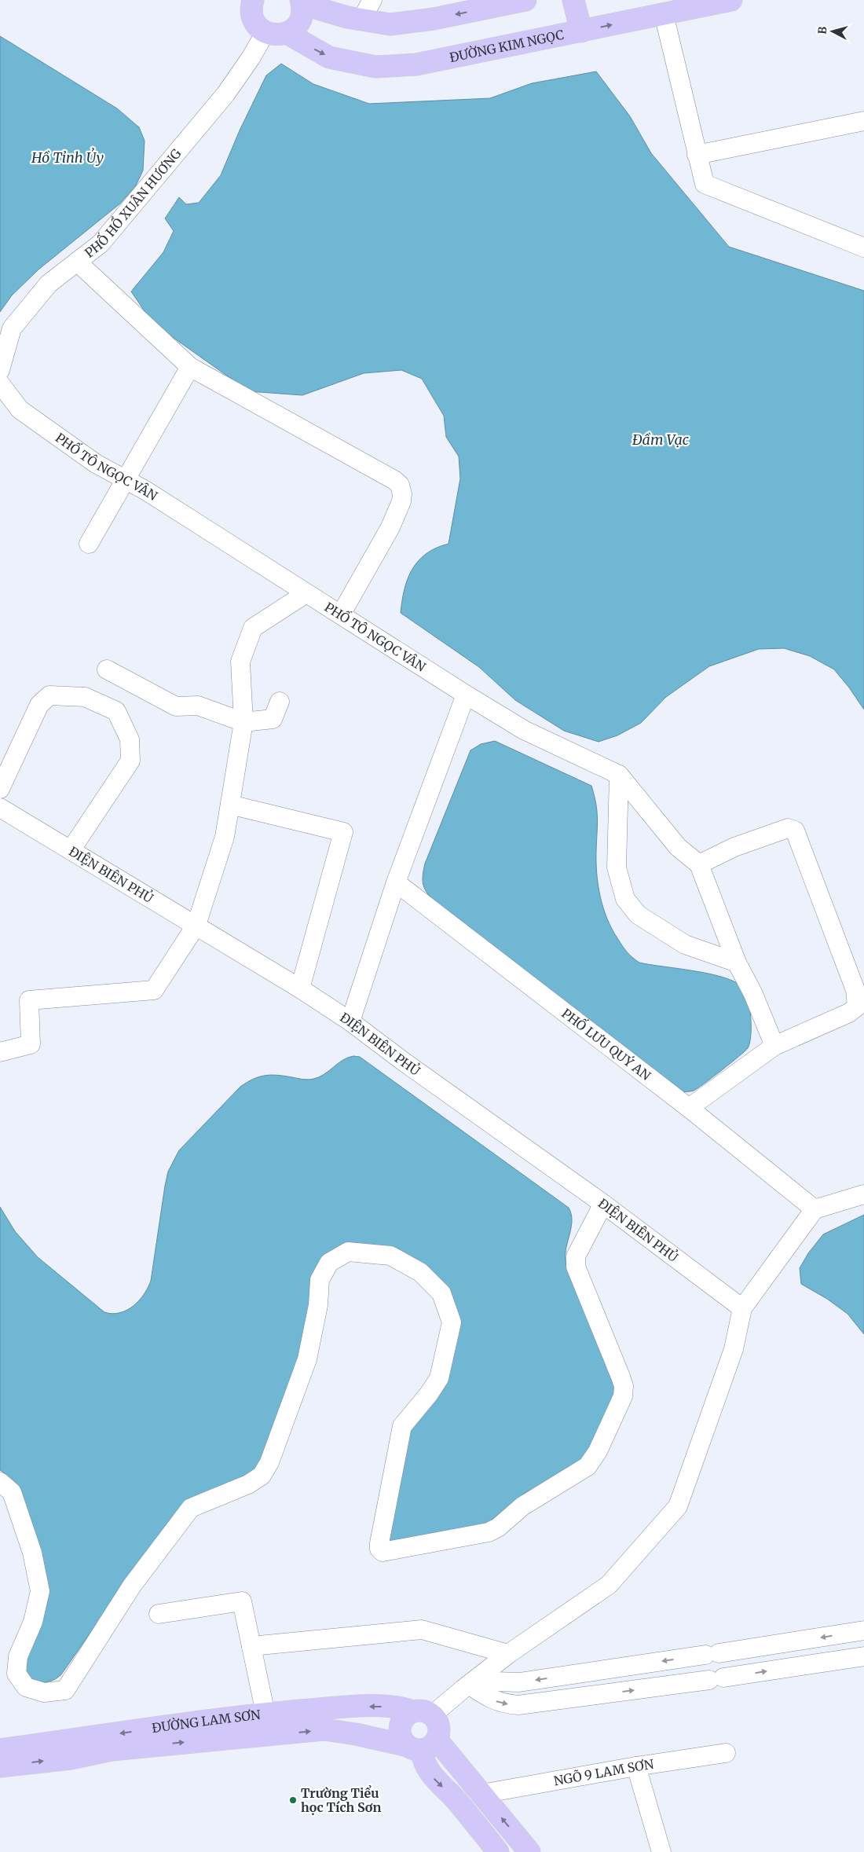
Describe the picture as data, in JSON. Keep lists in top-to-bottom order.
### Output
{
  "streets": {
    "main road": ["ĐƯỜNG KIM NGỌC", "ĐƯỜNG LAM SƠN"],
    "street": [
      "PHỐ HỒ XUÂN HƯƠNG",
      "PHỐ TÔ NGỌC VÂN",
      "ĐIỆN BIÊN PHỦ",
      "PHỐ LƯU QUÝ AN",
      "NGÕ 9 LAM SƠN"
    ]
  },
  "water": ["Hồ Tỉnh Ủy", "Đầm Vạc"],
  "places": ["Trường Tiểu học Tích Sơn"],
  "north": "left"
}
